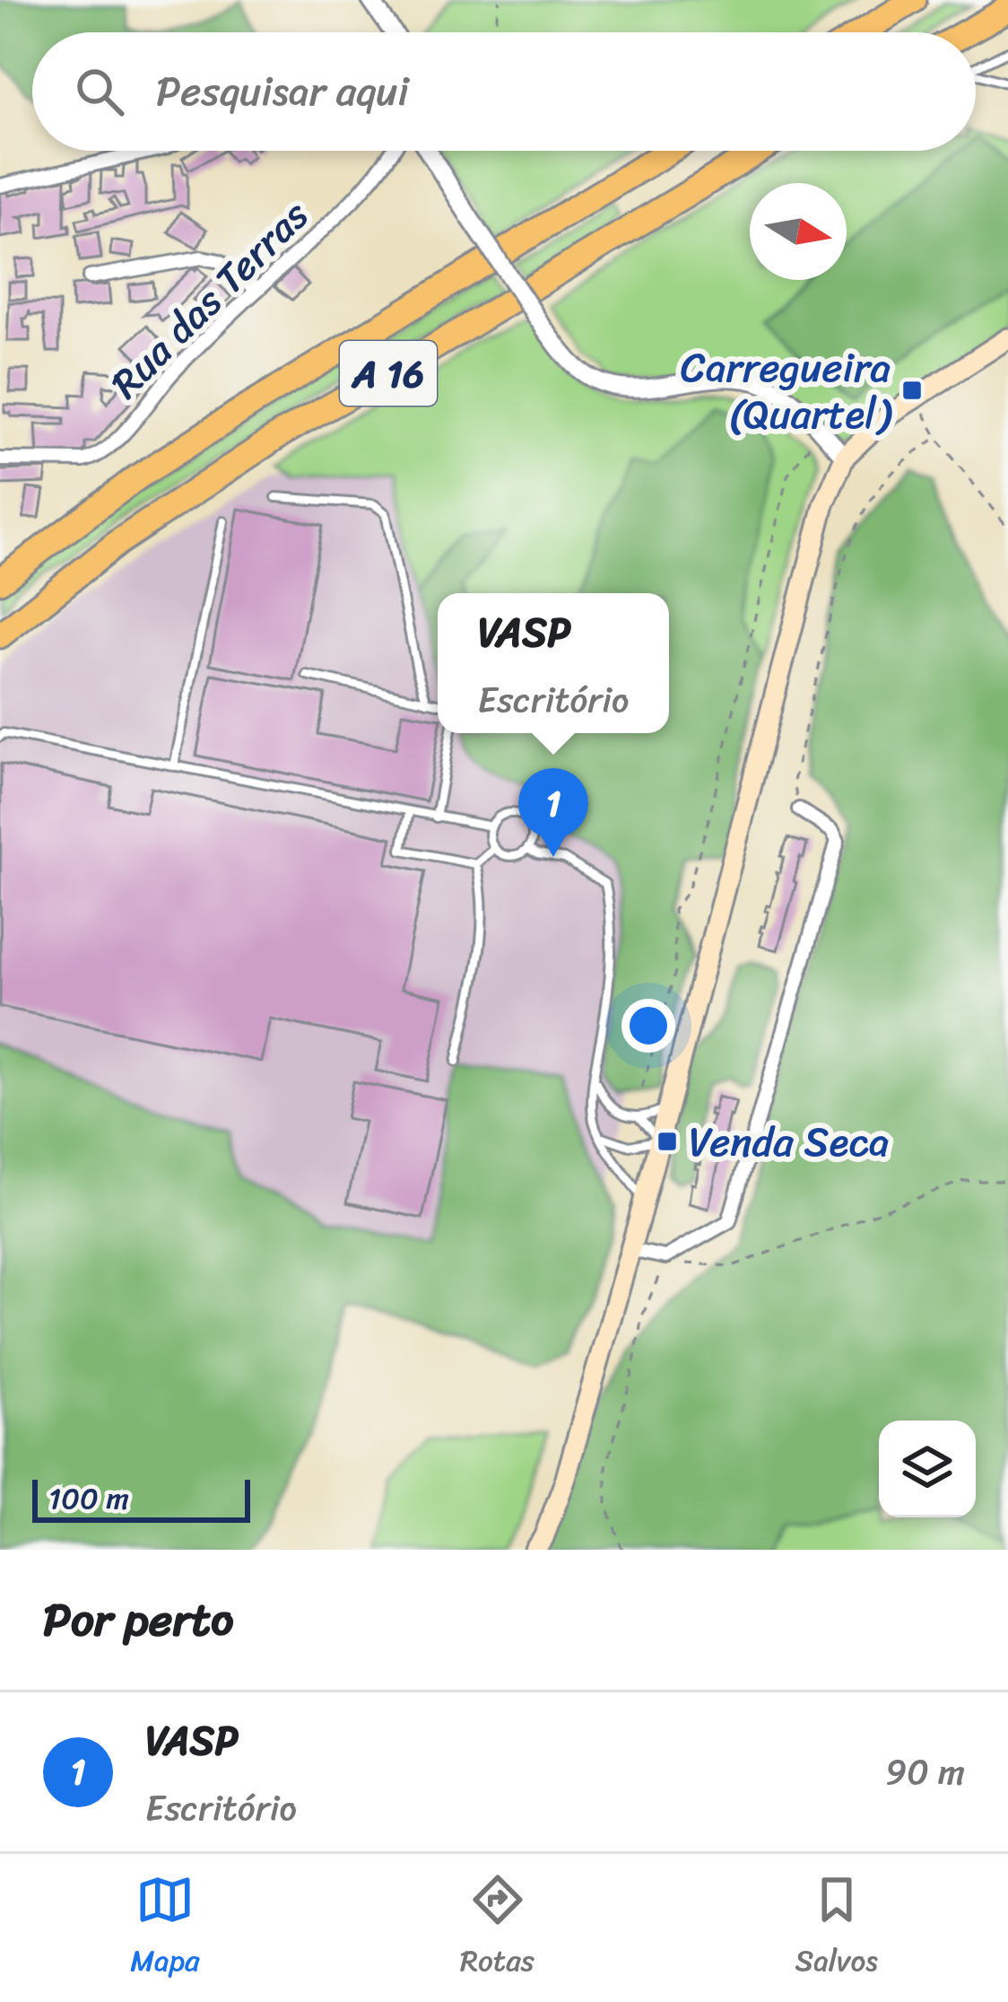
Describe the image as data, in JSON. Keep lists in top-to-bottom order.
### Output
{
  "streets": {
    "highway": ["A 16"],
    "street": ["Rua das Terras"]
  },
  "places": {
    "transit": ["Carregueira (Quartel)", "Venda Seca"]
  },
  "scale_bar": "100 m",
  "north": "right",
  "page": {
    "search": "Pesquisar aqui",
    "popup": ["VASP", "Escritório"],
    "pins": "1",
    "scale": "100 m",
    "heading": "Por perto",
    "list": [
      {
        "mark": "1",
        "name": "VASP",
        "note": "Escritório",
        "value": "90 m"
      }
    ],
    "nav": ["Mapa", "Rotas", "Salvos"]
  }
}
